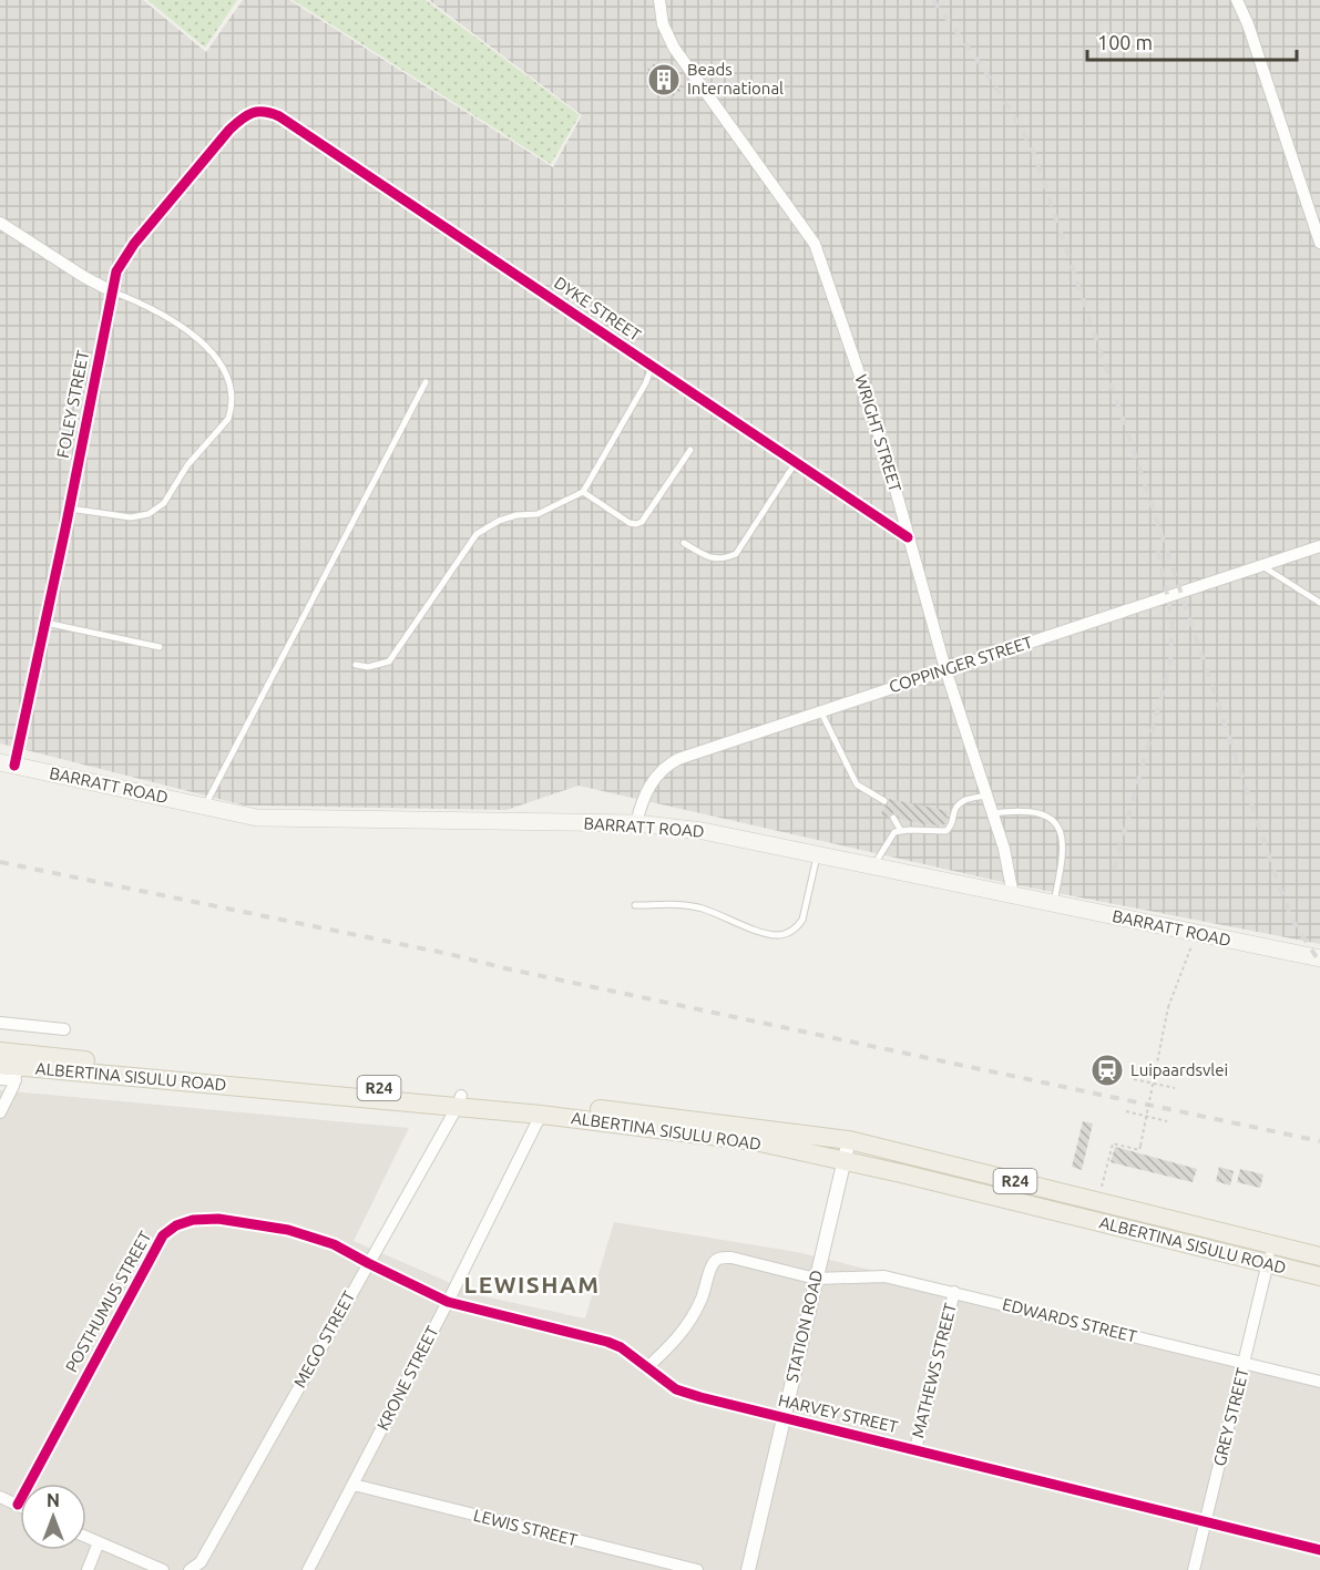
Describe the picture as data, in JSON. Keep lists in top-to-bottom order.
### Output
{
  "streets": {
    "main road": ["BARRATT ROAD", "ALBERTINA SISULU ROAD", "R24"],
    "street": [
      "DYKE STREET",
      "FOLEY STREET",
      "WRIGHT STREET",
      "COPPINGER STREET",
      "POSTHUMUS STREET",
      "EDWARDS STREET",
      "STATION ROAD",
      "MEGO STREET",
      "MATHEWS STREET",
      "KRONE STREET",
      "HARVEY STREET",
      "GREY STREET",
      "LEWIS STREET"
    ]
  },
  "crossings": [
    ["DYKE STREET", "FOLEY STREET"],
    ["DYKE STREET", "WRIGHT STREET"],
    ["FOLEY STREET", "BARRATT ROAD"],
    ["WRIGHT STREET", "COPPINGER STREET"],
    ["WRIGHT STREET", "BARRATT ROAD"],
    ["COPPINGER STREET", "BARRATT ROAD"],
    ["ALBERTINA SISULU ROAD", "STATION ROAD"],
    ["ALBERTINA SISULU ROAD", "MEGO STREET"],
    ["ALBERTINA SISULU ROAD", "KRONE STREET"],
    ["ALBERTINA SISULU ROAD", "GREY STREET"],
    ["POSTHUMUS STREET", "MEGO STREET"],
    ["POSTHUMUS STREET", "HARVEY STREET"],
    ["EDWARDS STREET", "STATION ROAD"],
    ["EDWARDS STREET", "MATHEWS STREET"],
    ["EDWARDS STREET", "HARVEY STREET"],
    ["EDWARDS STREET", "GREY STREET"],
    ["STATION ROAD", "HARVEY STREET"],
    ["MEGO STREET", "HARVEY STREET"],
    ["MATHEWS STREET", "HARVEY STREET"],
    ["KRONE STREET", "HARVEY STREET"],
    ["KRONE STREET", "LEWIS STREET"],
    ["HARVEY STREET", "GREY STREET"]
  ],
  "districts": ["LEWISHAM"],
  "places": {
    "building": ["Beads International"],
    "station": ["Luipaardsvlei"]
  },
  "scale_bar": "100 m",
  "north": "top"
}
